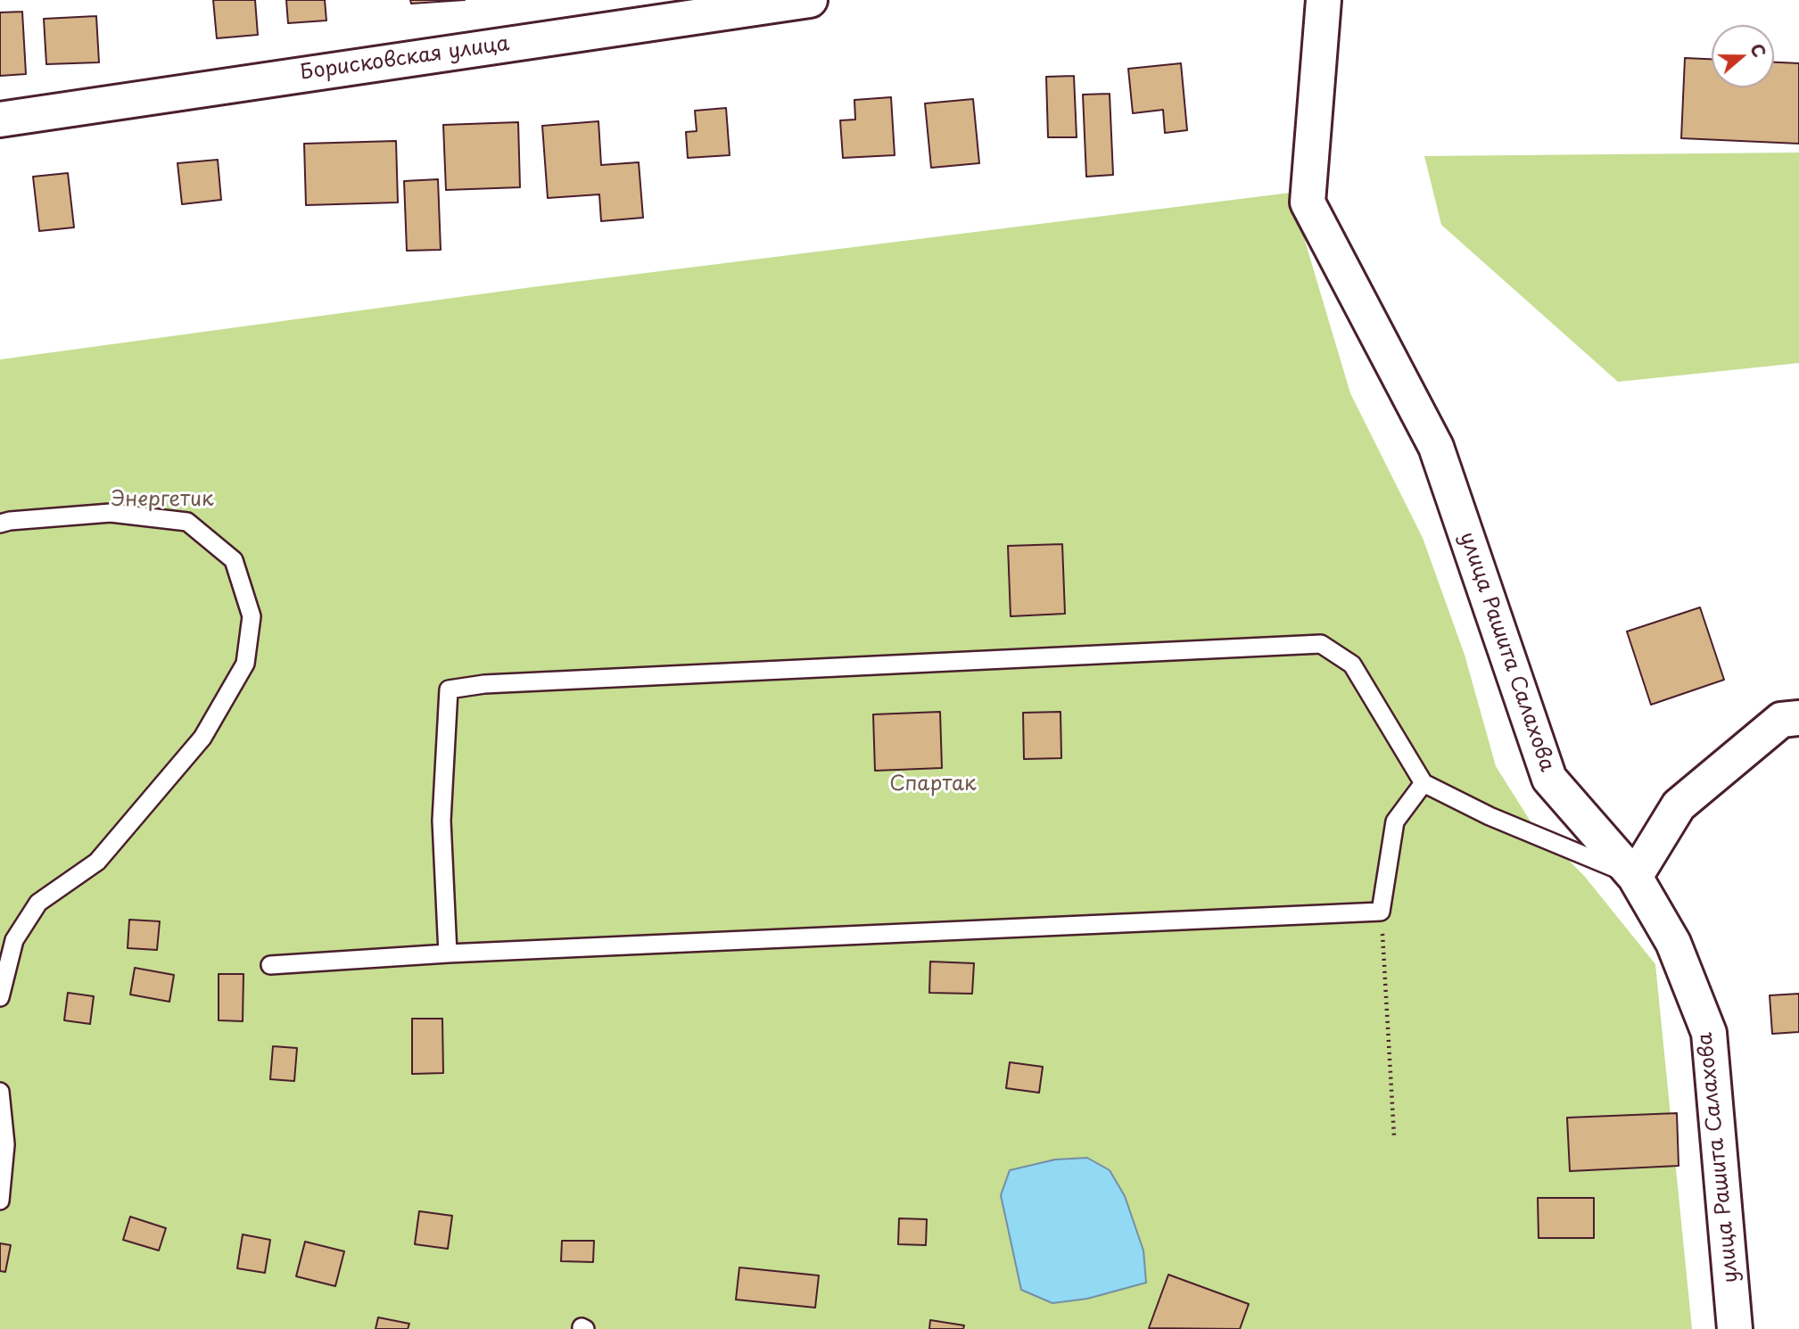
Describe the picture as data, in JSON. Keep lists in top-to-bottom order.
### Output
{
  "streets": {
    "street": ["Борисковская улица", "улица Рашита Салахова"]
  },
  "parks": ["Энергетик", "Спартак"],
  "north": "right"
}
